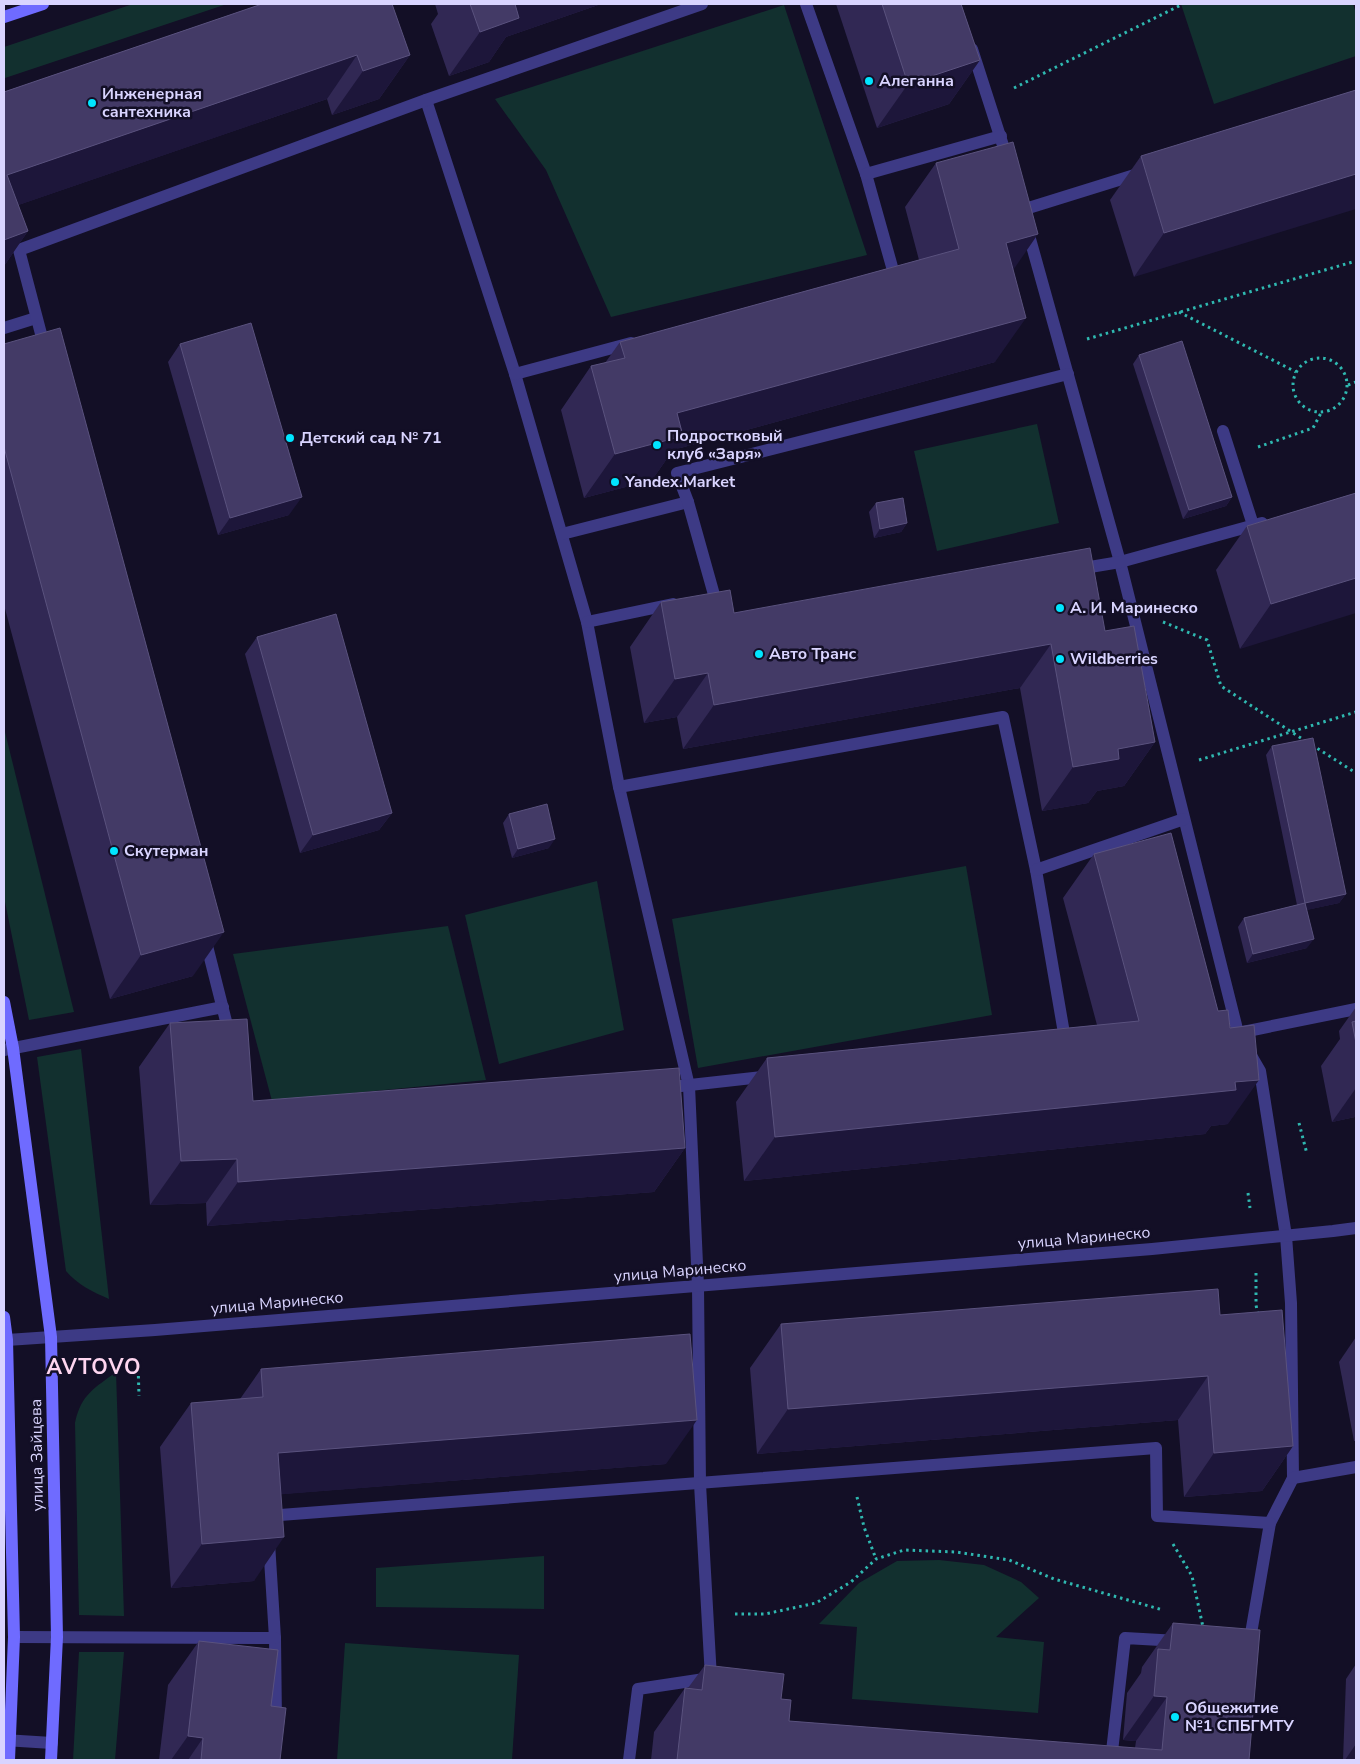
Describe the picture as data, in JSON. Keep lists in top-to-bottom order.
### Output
{
  "streets": {
    "street": ["улица Маринеско", "улица Зайцева"]
  },
  "crossings": [
    ["улица Маринеско", "улица Зайцева"]
  ],
  "districts": ["AVTOVO"],
  "places": [
    "Алеганна",
    "Инженерная сантехника",
    "Детский сад № 71",
    "Подростковый клуб «Заря»",
    "Yandex.Market",
    "А. И. Маринеско",
    "Авто Транс",
    "Wildberries",
    "Скутерман",
    "Общежитие №1 СПБГМТУ"
  ]
}
